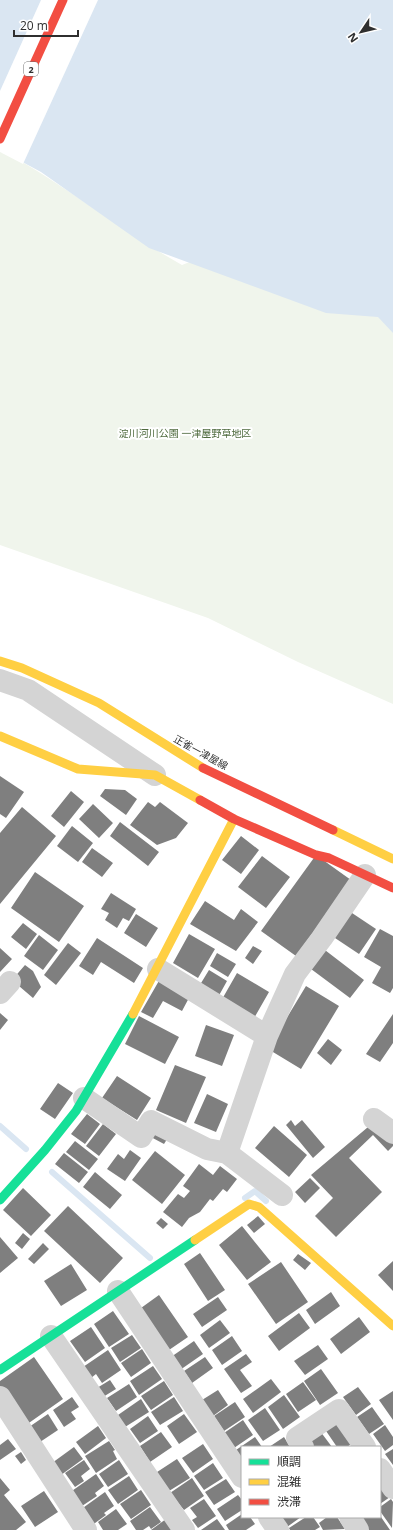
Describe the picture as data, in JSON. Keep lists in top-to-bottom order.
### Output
{
  "streets": {
    "street": ["2", "正雀一津屋線"]
  },
  "parks": ["淀川河川公園 一津屋野草地区"],
  "legend": ["順調", "混雑", "渋滞"],
  "scale_bar": "20 m",
  "north": "bottom left"
}
